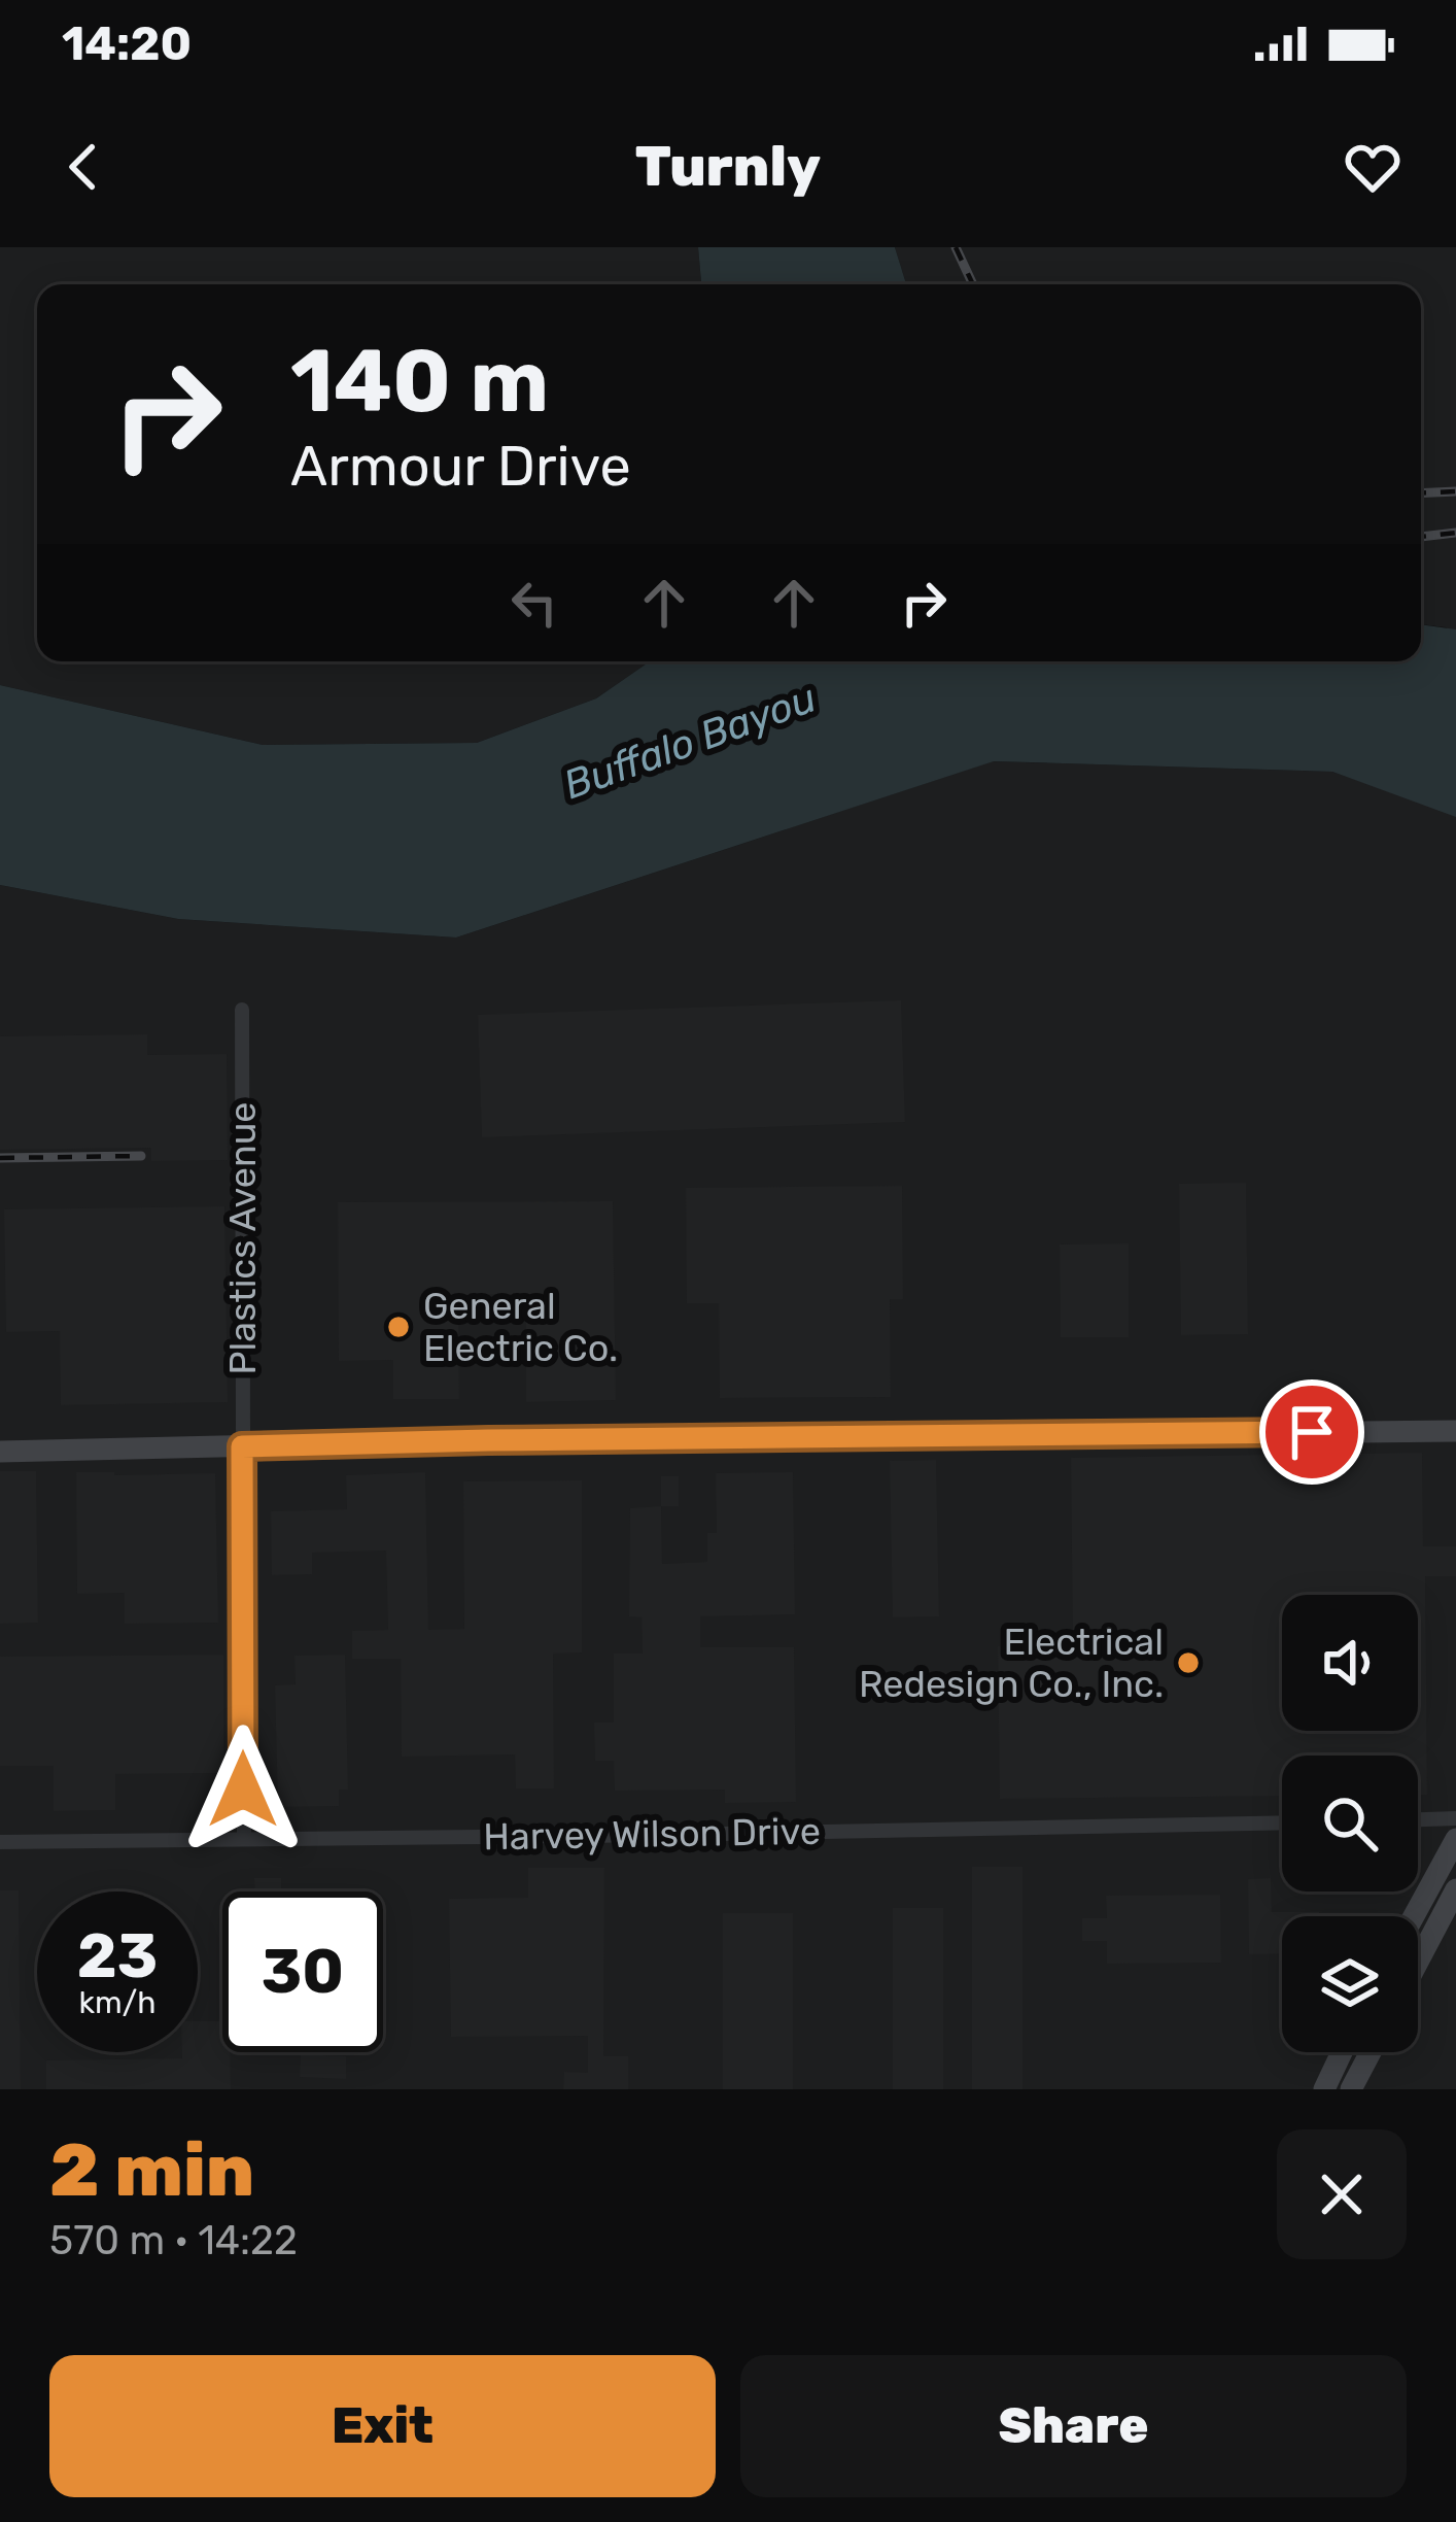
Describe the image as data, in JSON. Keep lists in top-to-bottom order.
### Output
{
  "streets": {
    "street": ["Plastics Avenue", "Harvey Wilson Drive"]
  },
  "crossings": [
    ["Plastics Avenue", "Harvey Wilson Drive"]
  ],
  "water": ["Buffalo Bayou"],
  "places": ["General Electric Co.", "Electrical Redesign Co., Inc."],
  "page": {
    "status": "14:20",
    "header": "Turnly",
    "turn": ["140 m", "Armour Drive"],
    "speed": "23 km/h",
    "limit": "30",
    "heading": ["2 min", "570 m · 14:22"],
    "buttons": ["Exit", "Share"]
  }
}
